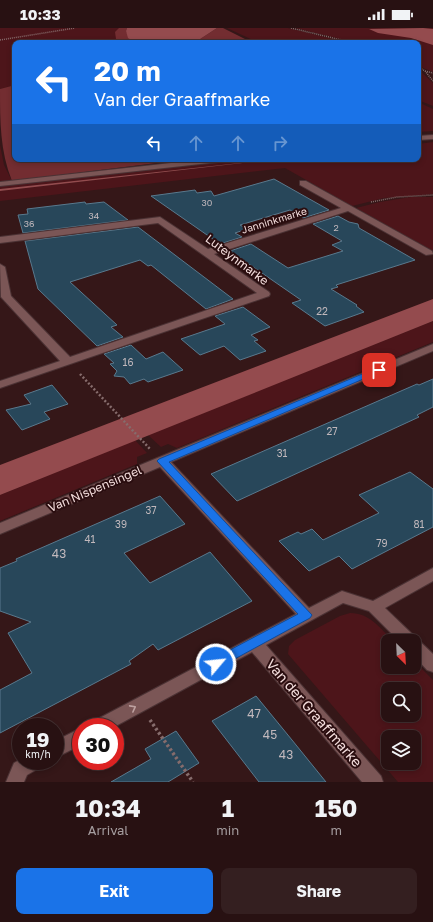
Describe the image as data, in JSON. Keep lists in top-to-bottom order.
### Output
{
  "streets": {
    "street": [
      "Janninkmarke",
      "Luteynmarke",
      "Van Nispensingel",
      "Van der Graaffmarke"
    ]
  },
  "crossings": [
    ["Janninkmarke", "Luteynmarke"]
  ],
  "house_numbers": [
    "30",
    "34",
    "36",
    "2",
    "22",
    "16",
    "27",
    "31",
    "37",
    "39",
    "81",
    "41",
    "79",
    "43",
    "47",
    "45",
    "43"
  ],
  "north": "bottom right",
  "page": {
    "status": "10:33",
    "turn": ["20 m", "Van der Graaffmarke"],
    "speed": "19 km/h",
    "limit": "30",
    "eta": [
      "10:34",
      "Arrival",
      "1",
      "min",
      "150",
      "m"
    ],
    "buttons": ["Exit", "Share"]
  }
}
